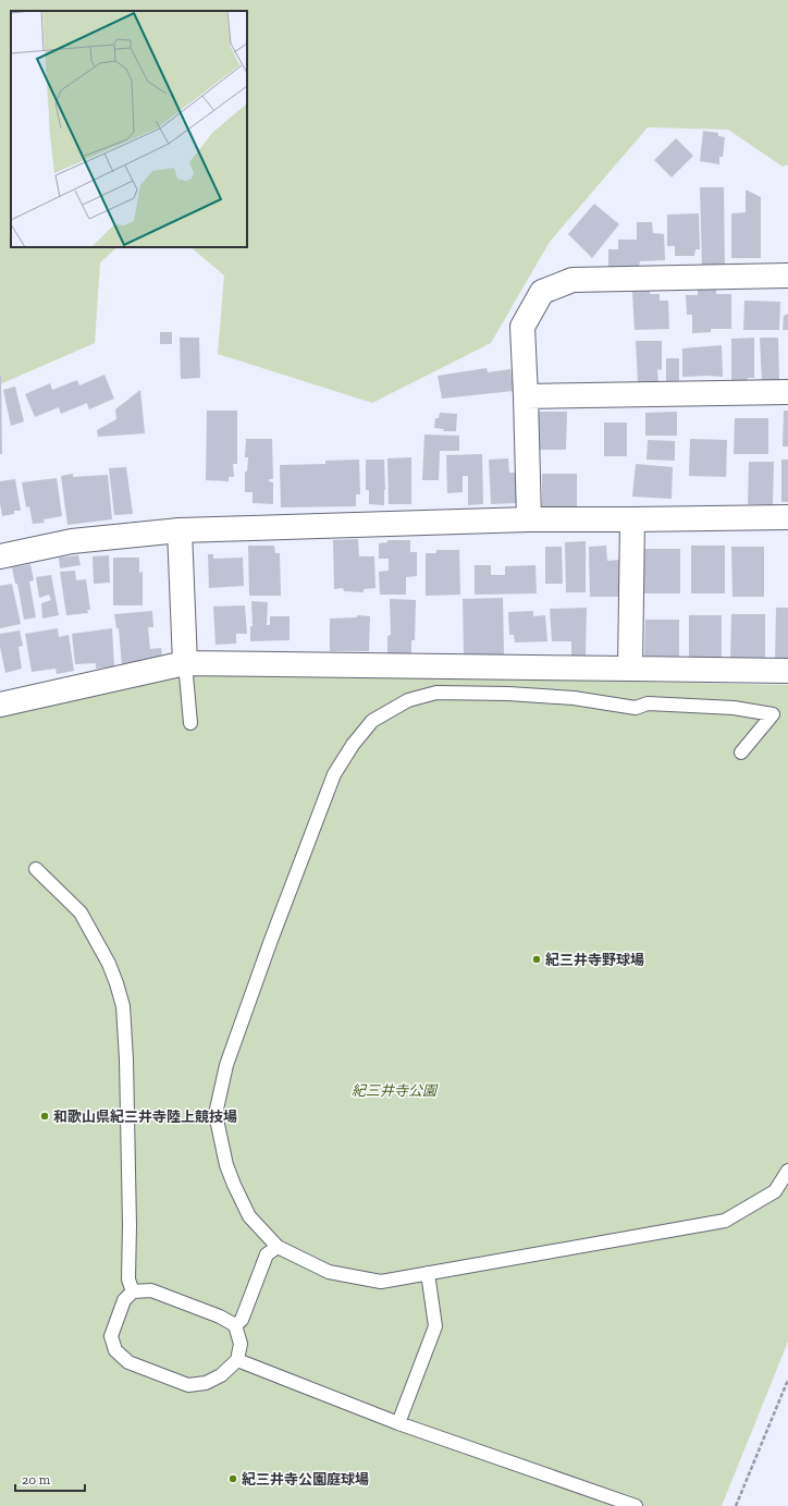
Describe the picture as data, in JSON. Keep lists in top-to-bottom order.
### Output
{
  "parks": ["紀三井寺公園"],
  "places": ["紀三井寺野球場", "和歌山県紀三井寺陸上競技場", "紀三井寺公園庭球場"],
  "scale_bar": "20 m"
}
